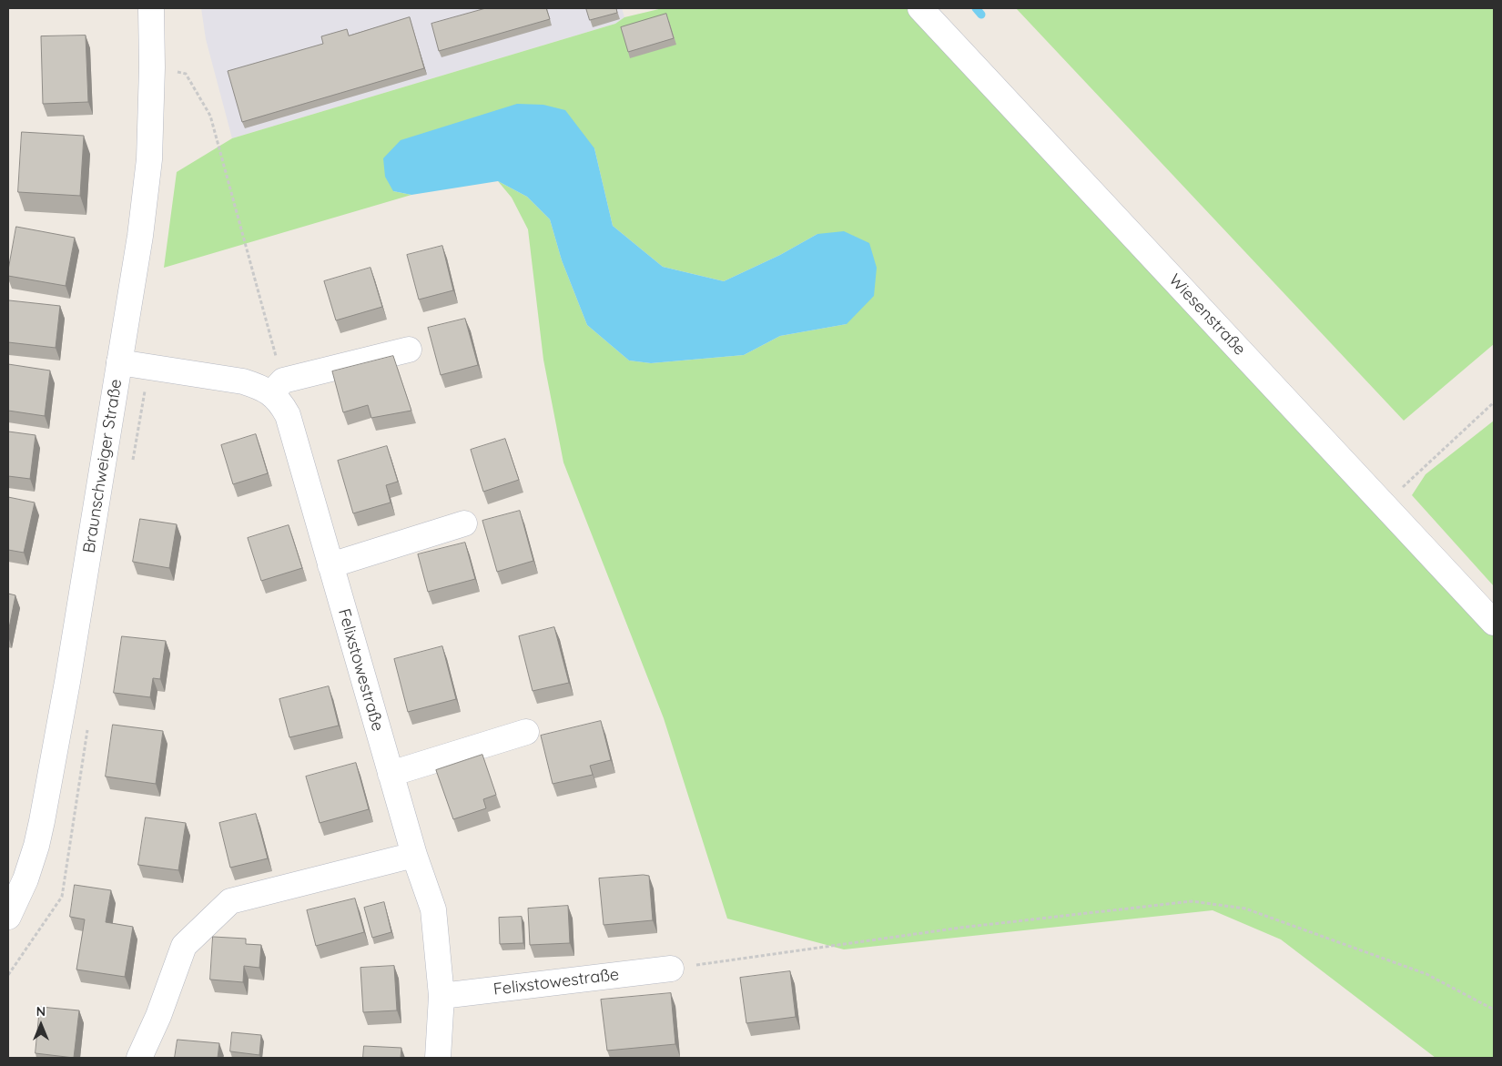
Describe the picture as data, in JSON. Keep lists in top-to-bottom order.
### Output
{
  "streets": {
    "street": ["Wiesenstraße", "Braunschweiger Straße", "Felixstowestraße"]
  },
  "crossings": [
    ["Braunschweiger Straße", "Felixstowestraße"]
  ],
  "north": "top"
}
